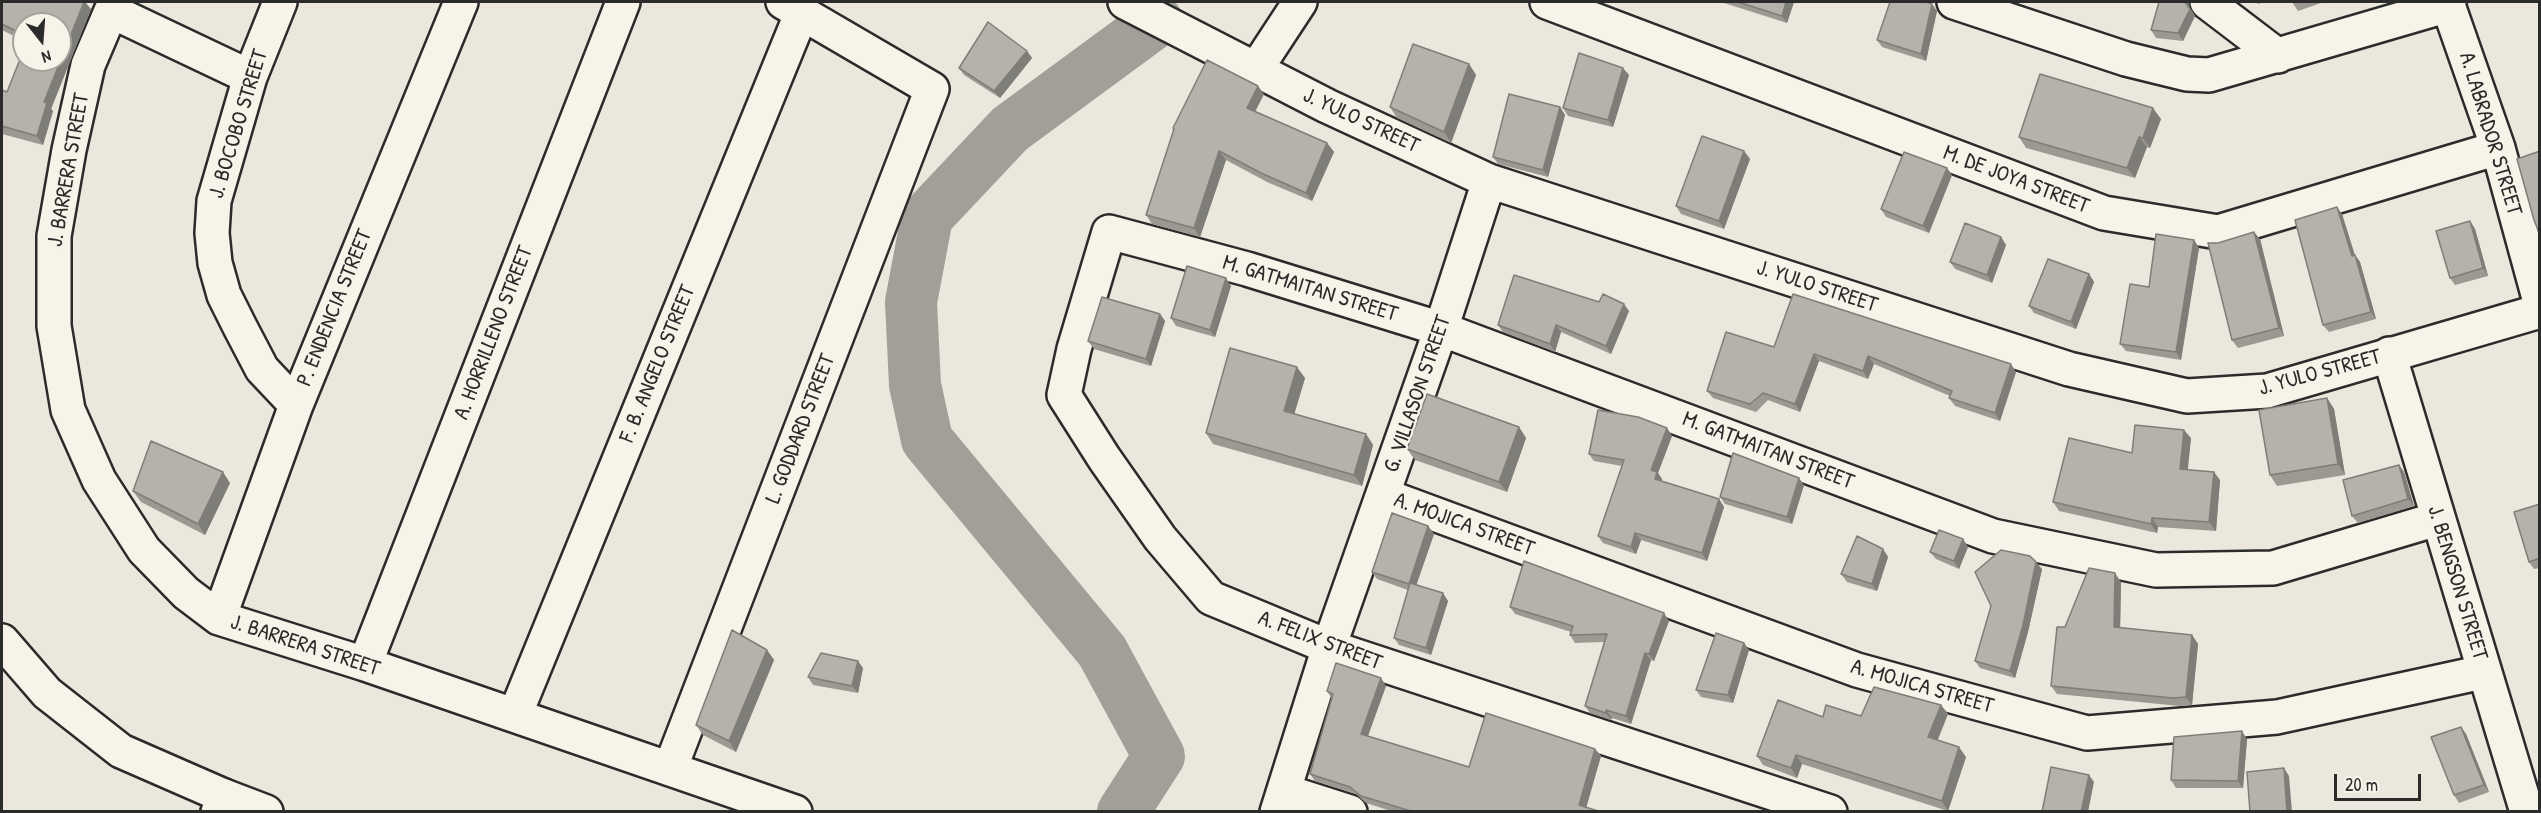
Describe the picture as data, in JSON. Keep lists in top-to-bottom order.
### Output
{
  "streets": {
    "street": [
      "J. YULO STREET",
      "J. BOCOBO STREET",
      "A. LABRADOR STREET",
      "J. BARRERA STREET",
      "M. DE JOYA STREET",
      "M. GATMAITAN STREET",
      "P. ENDENCIA STREET",
      "A. HORRILLENO STREET",
      "F. B. ANGELO STREET",
      "G. VILLASON STREET",
      "L. GODDARD STREET",
      "A. MOJICA STREET",
      "J. BENGSON STREET",
      "A. FELIX STREET"
    ]
  },
  "crossings": [
    ["J. YULO STREET", "G. VILLASON STREET"],
    ["J. YULO STREET", "J. BENGSON STREET"],
    ["J. BOCOBO STREET", "J. BARRERA STREET"],
    ["J. BOCOBO STREET", "P. ENDENCIA STREET"],
    ["A. LABRADOR STREET", "M. DE JOYA STREET"],
    ["J. BARRERA STREET", "P. ENDENCIA STREET"],
    ["J. BARRERA STREET", "A. HORRILLENO STREET"],
    ["J. BARRERA STREET", "F. B. ANGELO STREET"],
    ["J. BARRERA STREET", "L. GODDARD STREET"],
    ["M. GATMAITAN STREET", "G. VILLASON STREET"],
    ["M. GATMAITAN STREET", "J. BENGSON STREET"],
    ["M. GATMAITAN STREET", "A. FELIX STREET"],
    ["F. B. ANGELO STREET", "L. GODDARD STREET"],
    ["G. VILLASON STREET", "A. MOJICA STREET"],
    ["G. VILLASON STREET", "A. FELIX STREET"],
    ["A. MOJICA STREET", "J. BENGSON STREET"]
  ],
  "scale_bar": "20 m",
  "north": "bottom"
}
